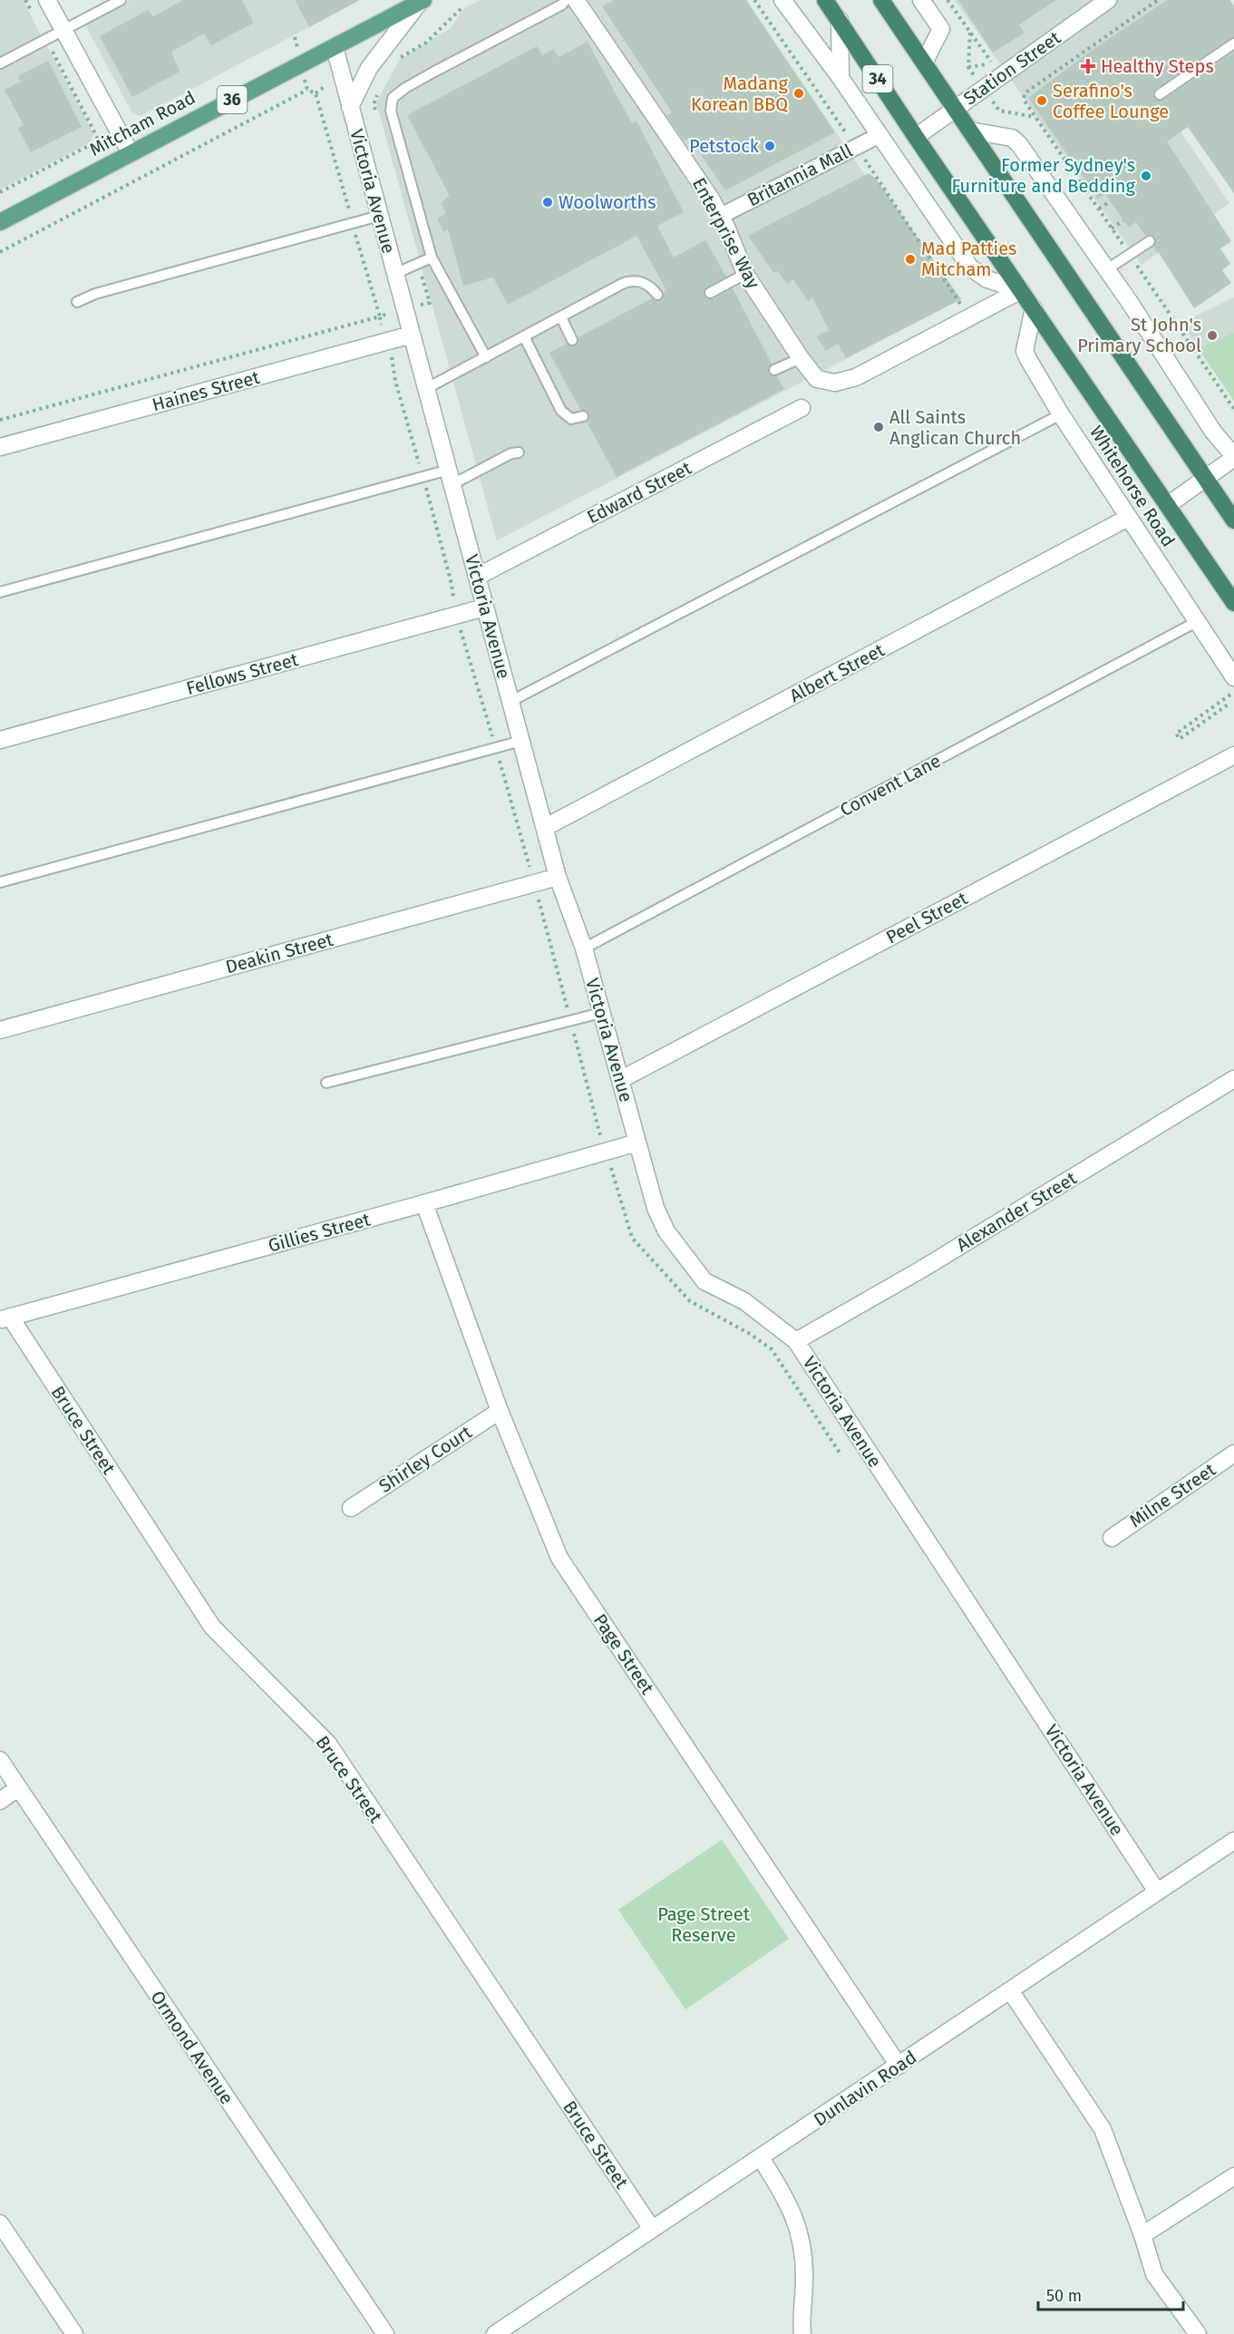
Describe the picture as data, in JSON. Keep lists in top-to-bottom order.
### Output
{
  "streets": {
    "highway": ["34", "Whitehorse Road"],
    "main road": ["36", "Mitcham Road"],
    "street": [
      "Station Street",
      "Britannia Mall",
      "Victoria Avenue",
      "Enterprise Way",
      "Haines Street",
      "Edward Street",
      "Albert Street",
      "Fellows Street",
      "Peel Street",
      "Deakin Street",
      "Alexander Street",
      "Gillies Street",
      "Bruce Street",
      "Shirley Court",
      "Milne Street",
      "Page Street",
      "Ormond Avenue",
      "Dunlavin Road"
    ],
    "lane": ["Convent Lane"]
  },
  "crossings": [
    ["Station Street", "Whitehorse Road"],
    ["Mitcham Road", "Victoria Avenue"],
    ["Britannia Mall", "Enterprise Way"],
    ["Victoria Avenue", "Haines Street"],
    ["Victoria Avenue", "Edward Street"],
    ["Victoria Avenue", "Albert Street"],
    ["Victoria Avenue", "Fellows Street"],
    ["Victoria Avenue", "Convent Lane"],
    ["Victoria Avenue", "Peel Street"],
    ["Victoria Avenue", "Deakin Street"],
    ["Victoria Avenue", "Alexander Street"],
    ["Victoria Avenue", "Gillies Street"],
    ["Victoria Avenue", "Dunlavin Road"],
    ["Enterprise Way", "Whitehorse Road"],
    ["Whitehorse Road", "Albert Street"],
    ["Whitehorse Road", "Convent Lane"],
    ["Gillies Street", "Bruce Street"],
    ["Gillies Street", "Page Street"],
    ["Bruce Street", "Dunlavin Road"],
    ["Shirley Court", "Page Street"],
    ["Page Street", "Dunlavin Road"]
  ],
  "parks": ["Page Street Reserve"],
  "places": {
    "health": ["Healthy Steps"],
    "other": [
      "Madang Korean BBQ",
      "Serafino's Coffee Lounge",
      "Petstock",
      "Former Sydney's Furniture and Bedding",
      "Woolworths",
      "Mad Patties Mitcham",
      "St John's Primary School",
      "All Saints Anglican Church"
    ]
  },
  "scale_bar": "50 m"
}
